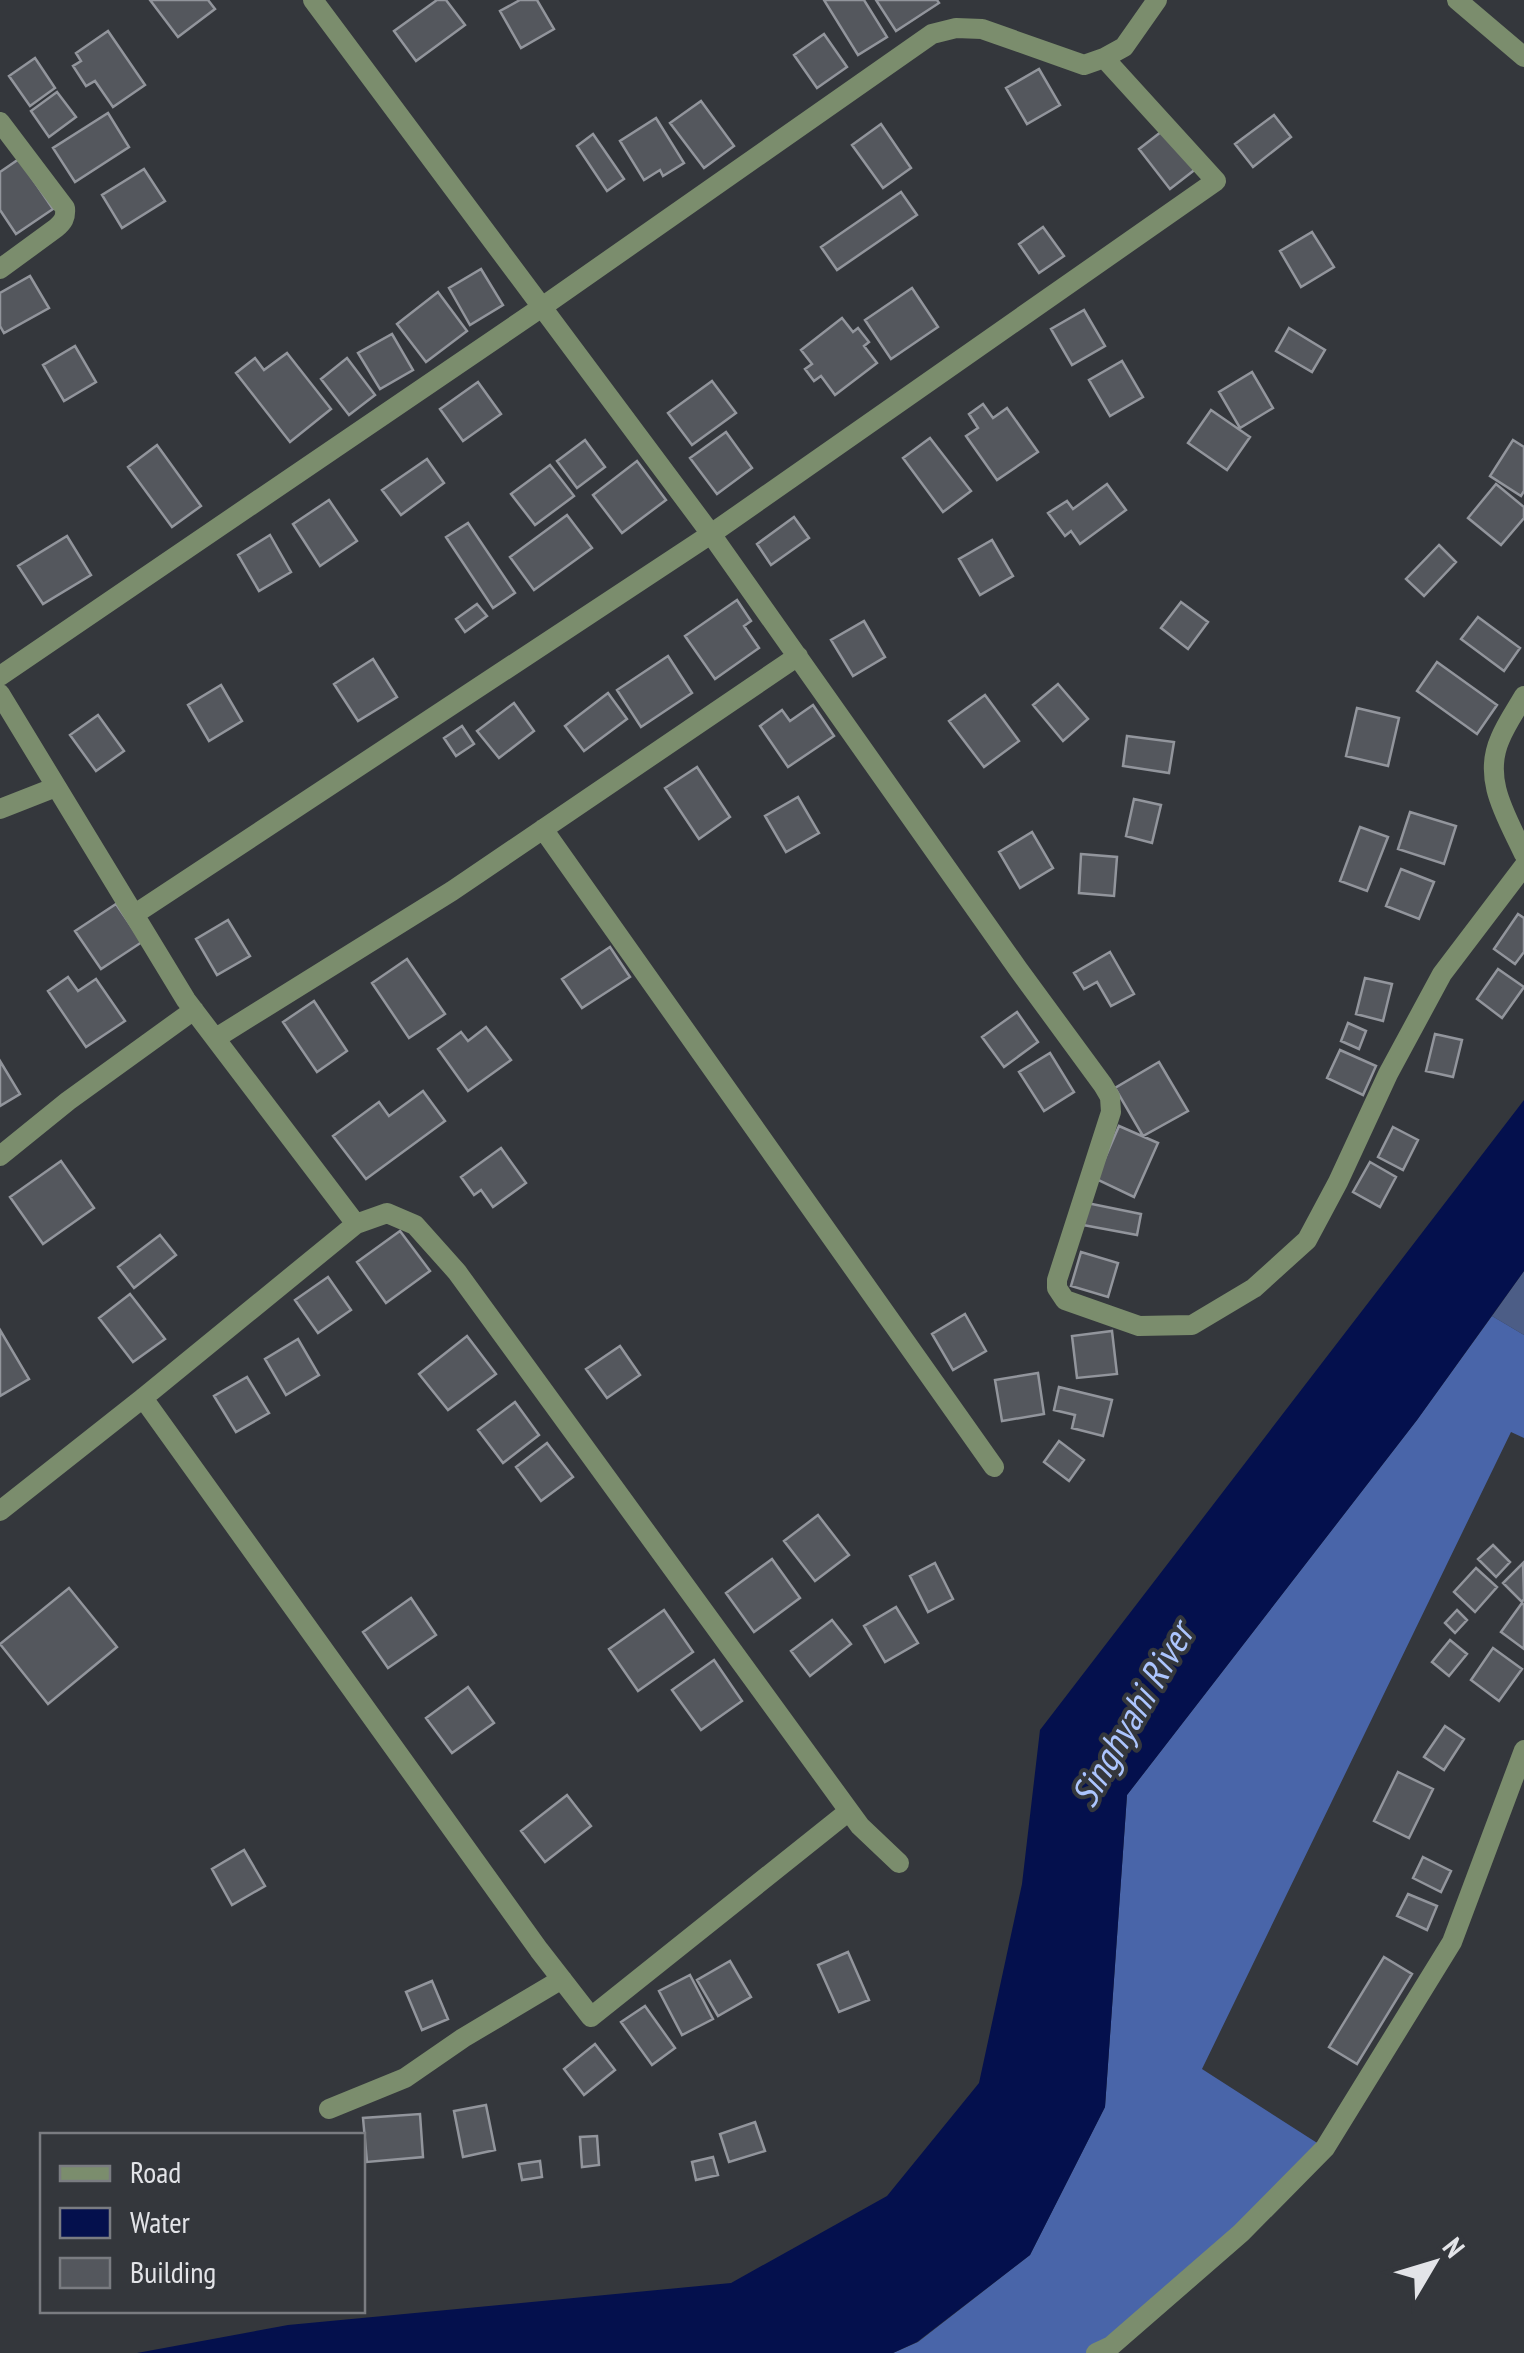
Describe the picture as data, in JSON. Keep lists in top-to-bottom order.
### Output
{
  "water": ["Singhyahi River"],
  "legend": ["Road", "Water", "Building"],
  "north": "top right"
}
